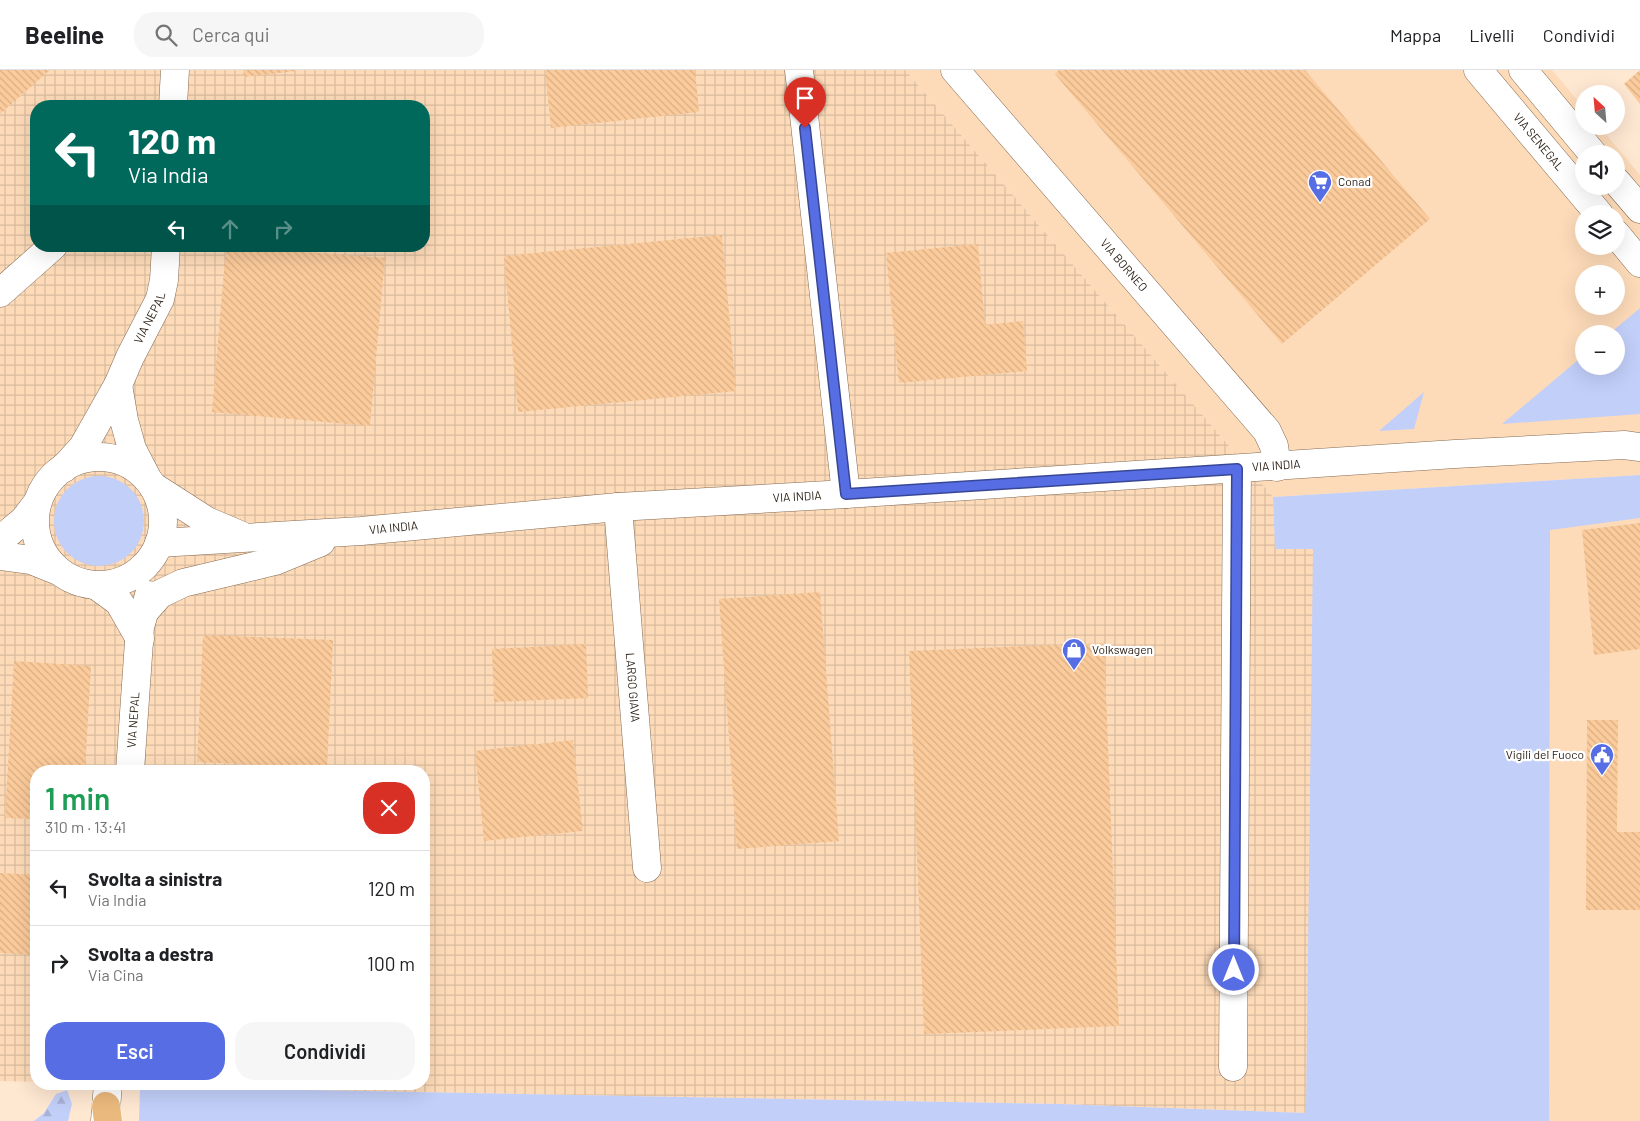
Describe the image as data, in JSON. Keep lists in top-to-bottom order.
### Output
{
  "streets": {
    "street": [
      "VIA SENEGAL",
      "VIA BORNEO",
      "VIA NEPAL",
      "VIA INDIA",
      "LARGO GIAVA"
    ]
  },
  "crossings": [
    ["VIA BORNEO", "VIA INDIA"],
    ["VIA NEPAL", "VIA INDIA"],
    ["VIA INDIA", "LARGO GIAVA"]
  ],
  "places": {
    "supermarket": ["Conad"],
    "shop": ["Volkswagen"],
    "public building": ["Vigili del Fuoco"]
  },
  "north": "top left",
  "page": {
    "header": "Beeline",
    "search": "Cerca qui",
    "nav": ["Mappa", "Livelli", "Condividi"],
    "map_buttons": ["+", "−"],
    "turn": ["120 m", "Via India"],
    "heading": ["1 min", "310 m · 13:41"],
    "list": [
      {
        "name": "Svolta a sinistra",
        "note": "Via India",
        "value": "120 m"
      },
      {
        "name": "Svolta a destra",
        "note": "Via Cina",
        "value": "100 m"
      }
    ],
    "buttons": ["Esci", "Condividi"]
  }
}
